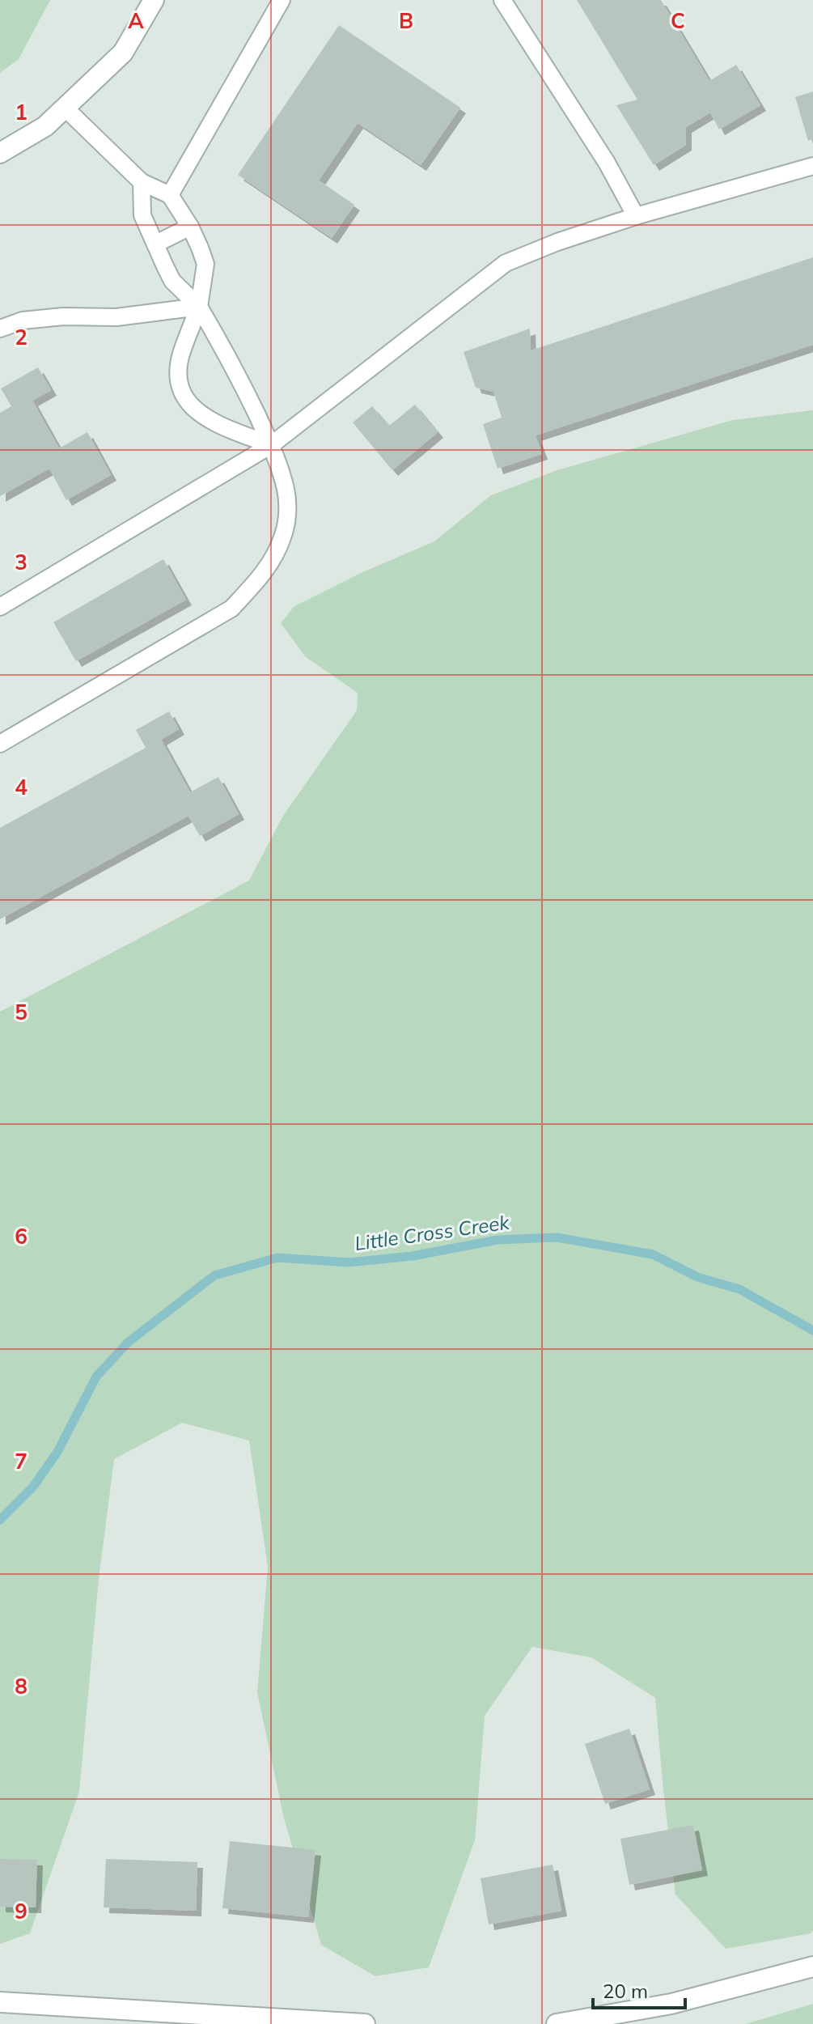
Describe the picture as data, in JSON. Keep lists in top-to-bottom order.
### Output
{
  "water": ["Little Cross Creek"],
  "scale_bar": "20 m",
  "grid": {
    "columns": ["A", "B", "C"],
    "rows": [
      "1",
      "2",
      "3",
      "4",
      "5",
      "6",
      "7",
      "8",
      "9"
    ]
  }
}
